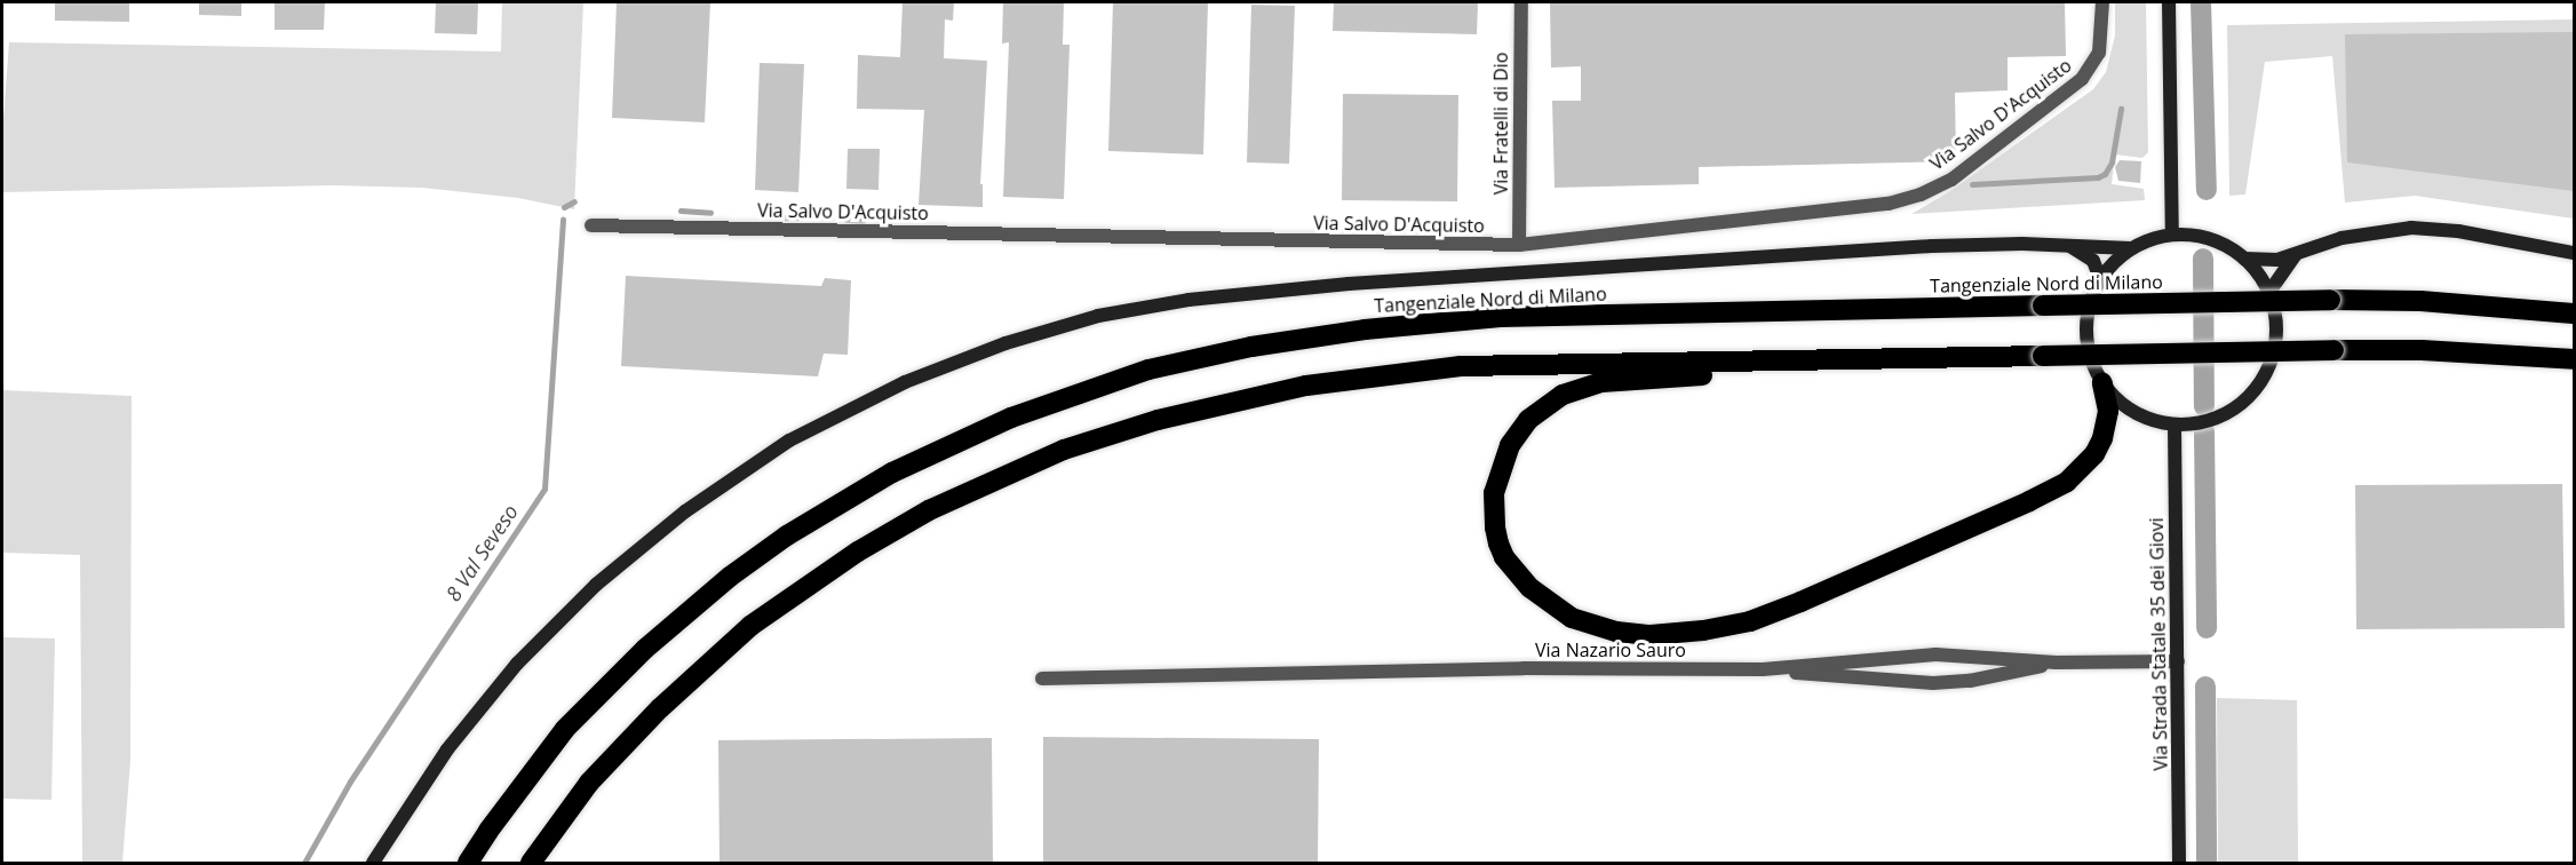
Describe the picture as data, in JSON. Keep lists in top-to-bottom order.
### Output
{
  "streets": {
    "highway": ["Tangenziale Nord di Milano"],
    "main road": ["Via Strada Statale 35 dei Giovi"],
    "street": ["Via Salvo D'Acquisto", "Via Fratelli di Dio", "Via Nazario Sauro"]
  },
  "crossings": [
    ["Via Salvo D'Acquisto", "Via Fratelli di Dio"],
    ["Via Strada Statale 35 dei Giovi", "Via Nazario Sauro"]
  ],
  "water": ["8 Val Seveso"]
}
